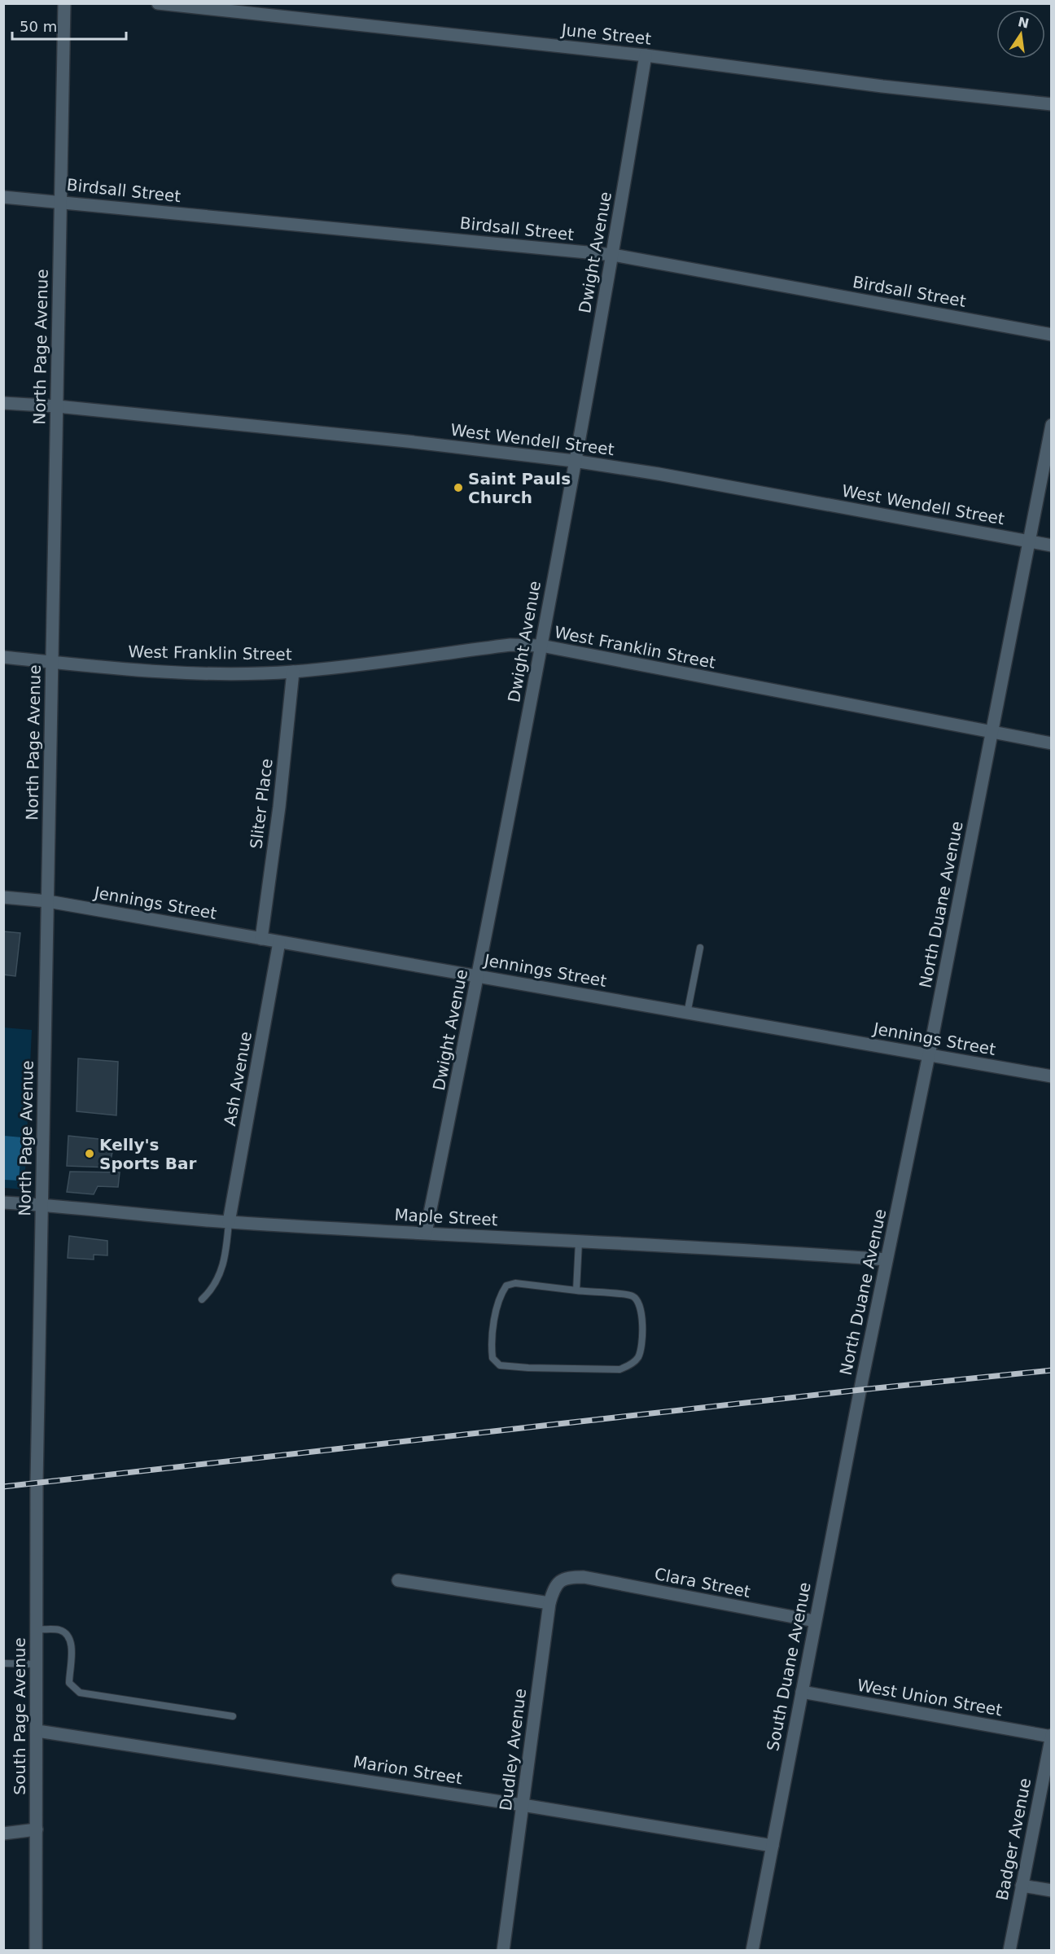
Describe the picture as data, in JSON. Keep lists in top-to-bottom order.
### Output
{
  "streets": {
    "street": [
      "June Street",
      "Birdsall Street",
      "Dwight Avenue",
      "North Page Avenue",
      "West Wendell Street",
      "West Franklin Street",
      "Sliter Place",
      "Jennings Street",
      "North Duane Avenue",
      "Ash Avenue",
      "Maple Street",
      "Clara Street",
      "South Duane Avenue",
      "West Union Street",
      "South Page Avenue",
      "Dudley Avenue",
      "Marion Street",
      "Badger Avenue"
    ]
  },
  "crossings": [
    ["June Street", "Dwight Avenue"],
    ["Birdsall Street", "Dwight Avenue"],
    ["Birdsall Street", "North Page Avenue"],
    ["Dwight Avenue", "West Wendell Street"],
    ["Dwight Avenue", "West Franklin Street"],
    ["Dwight Avenue", "Jennings Street"],
    ["Dwight Avenue", "Maple Street"],
    ["North Page Avenue", "West Wendell Street"],
    ["North Page Avenue", "West Franklin Street"],
    ["North Page Avenue", "Jennings Street"],
    ["North Page Avenue", "Maple Street"],
    ["North Page Avenue", "South Page Avenue"],
    ["West Wendell Street", "North Duane Avenue"],
    ["West Franklin Street", "Sliter Place"],
    ["West Franklin Street", "North Duane Avenue"],
    ["Sliter Place", "Jennings Street"],
    ["Jennings Street", "North Duane Avenue"],
    ["Jennings Street", "Ash Avenue"],
    ["North Duane Avenue", "Maple Street"],
    ["North Duane Avenue", "South Duane Avenue"],
    ["Ash Avenue", "Maple Street"],
    ["Clara Street", "South Duane Avenue"],
    ["Clara Street", "Dudley Avenue"],
    ["South Duane Avenue", "West Union Street"],
    ["South Duane Avenue", "Marion Street"],
    ["West Union Street", "Badger Avenue"],
    ["South Page Avenue", "Marion Street"],
    ["Dudley Avenue", "Marion Street"]
  ],
  "places": ["Saint Pauls Church", "Kelly's Sports Bar"],
  "scale_bar": "50 m",
  "north": "top"
}
